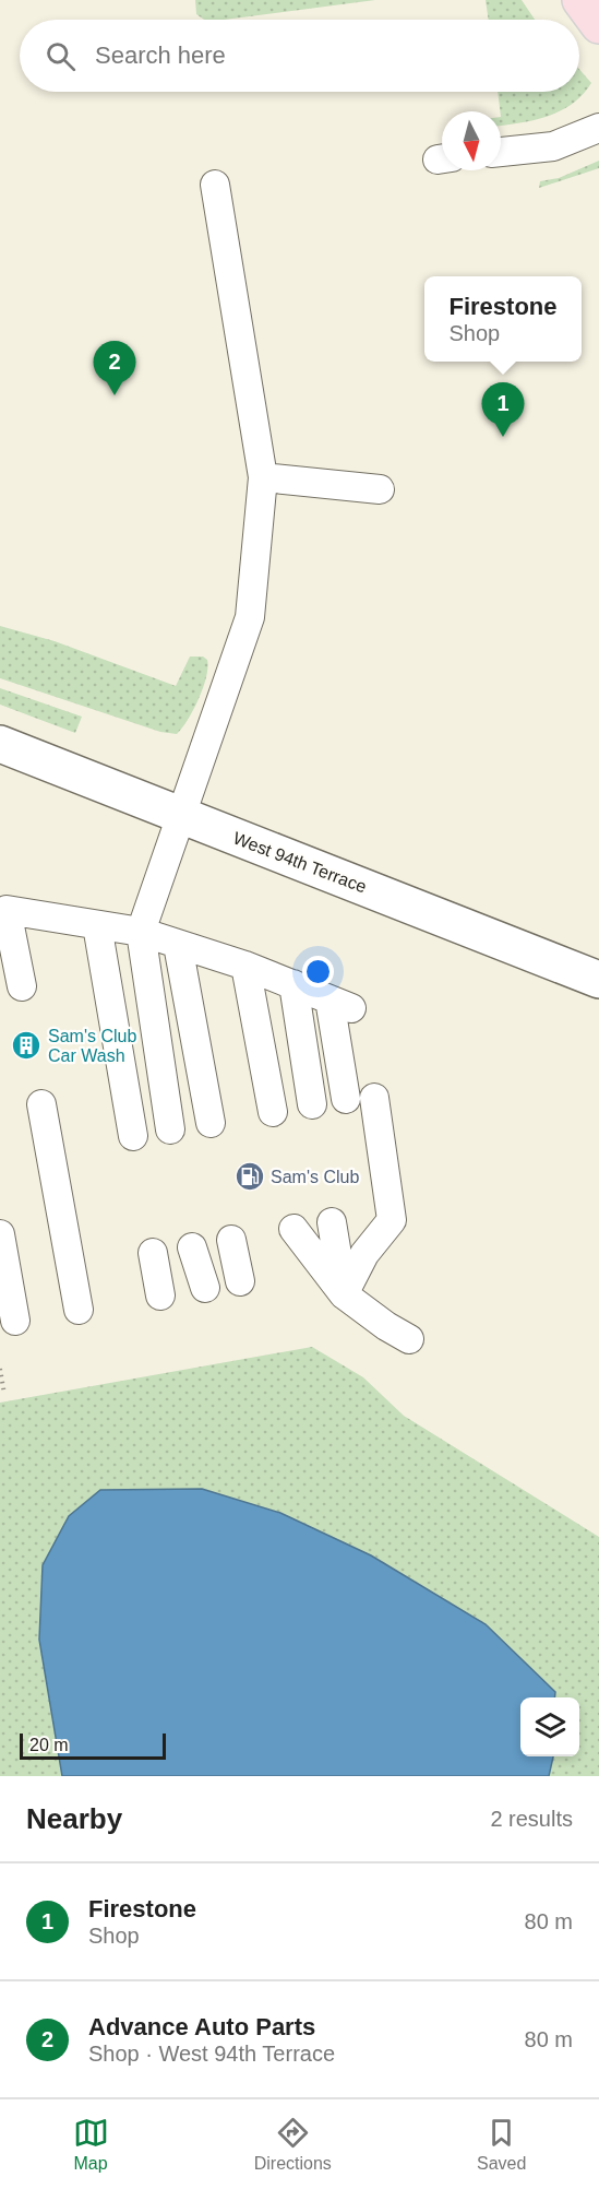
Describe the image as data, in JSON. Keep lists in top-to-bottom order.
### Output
{
  "streets": {
    "street": ["West 94th Terrace"]
  },
  "places": {
    "building": ["Sam's Club Car Wash"],
    "fuel station": ["Sam's Club"]
  },
  "scale_bar": "20 m",
  "north": "bottom",
  "page": {
    "search": "Search here",
    "popup": ["Firestone", "Shop"],
    "pins": ["2", "1"],
    "scale": "20 m",
    "heading": ["Nearby", "2 results"],
    "list": [
      {
        "mark": "1",
        "name": "Firestone",
        "note": "Shop",
        "value": "80 m"
      },
      {
        "mark": "2",
        "name": "Advance Auto Parts",
        "note": "Shop · West 94th Terrace",
        "value": "80 m"
      }
    ],
    "nav": ["Map", "Directions", "Saved"]
  }
}
